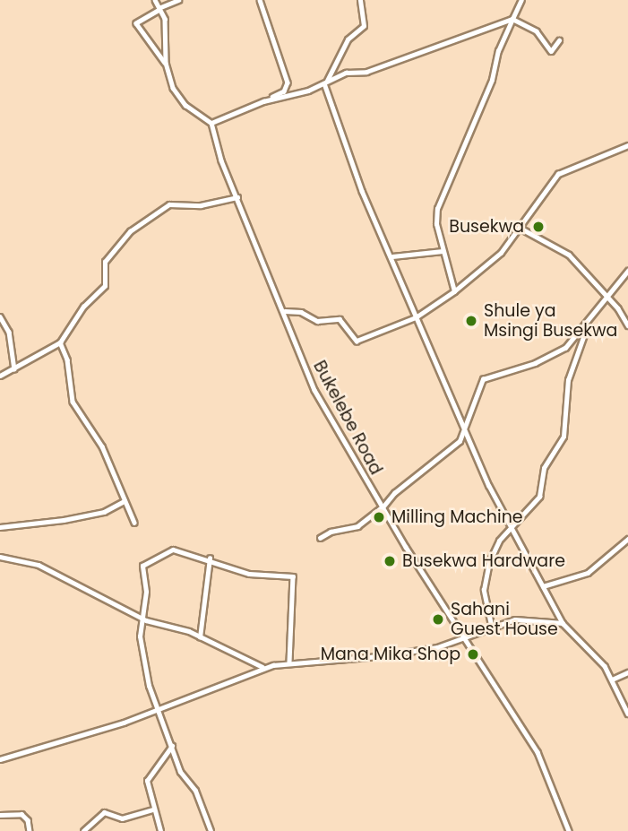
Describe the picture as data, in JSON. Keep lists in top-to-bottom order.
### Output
{
  "streets": {
    "street": ["Bukelebe Road"]
  },
  "places": [
    "Busekwa",
    "Shule ya Msingi Busekwa",
    "Milling Machine",
    "Busekwa Hardware",
    "Sahani Guest House",
    "Mana Mika Shop"
  ]
}
